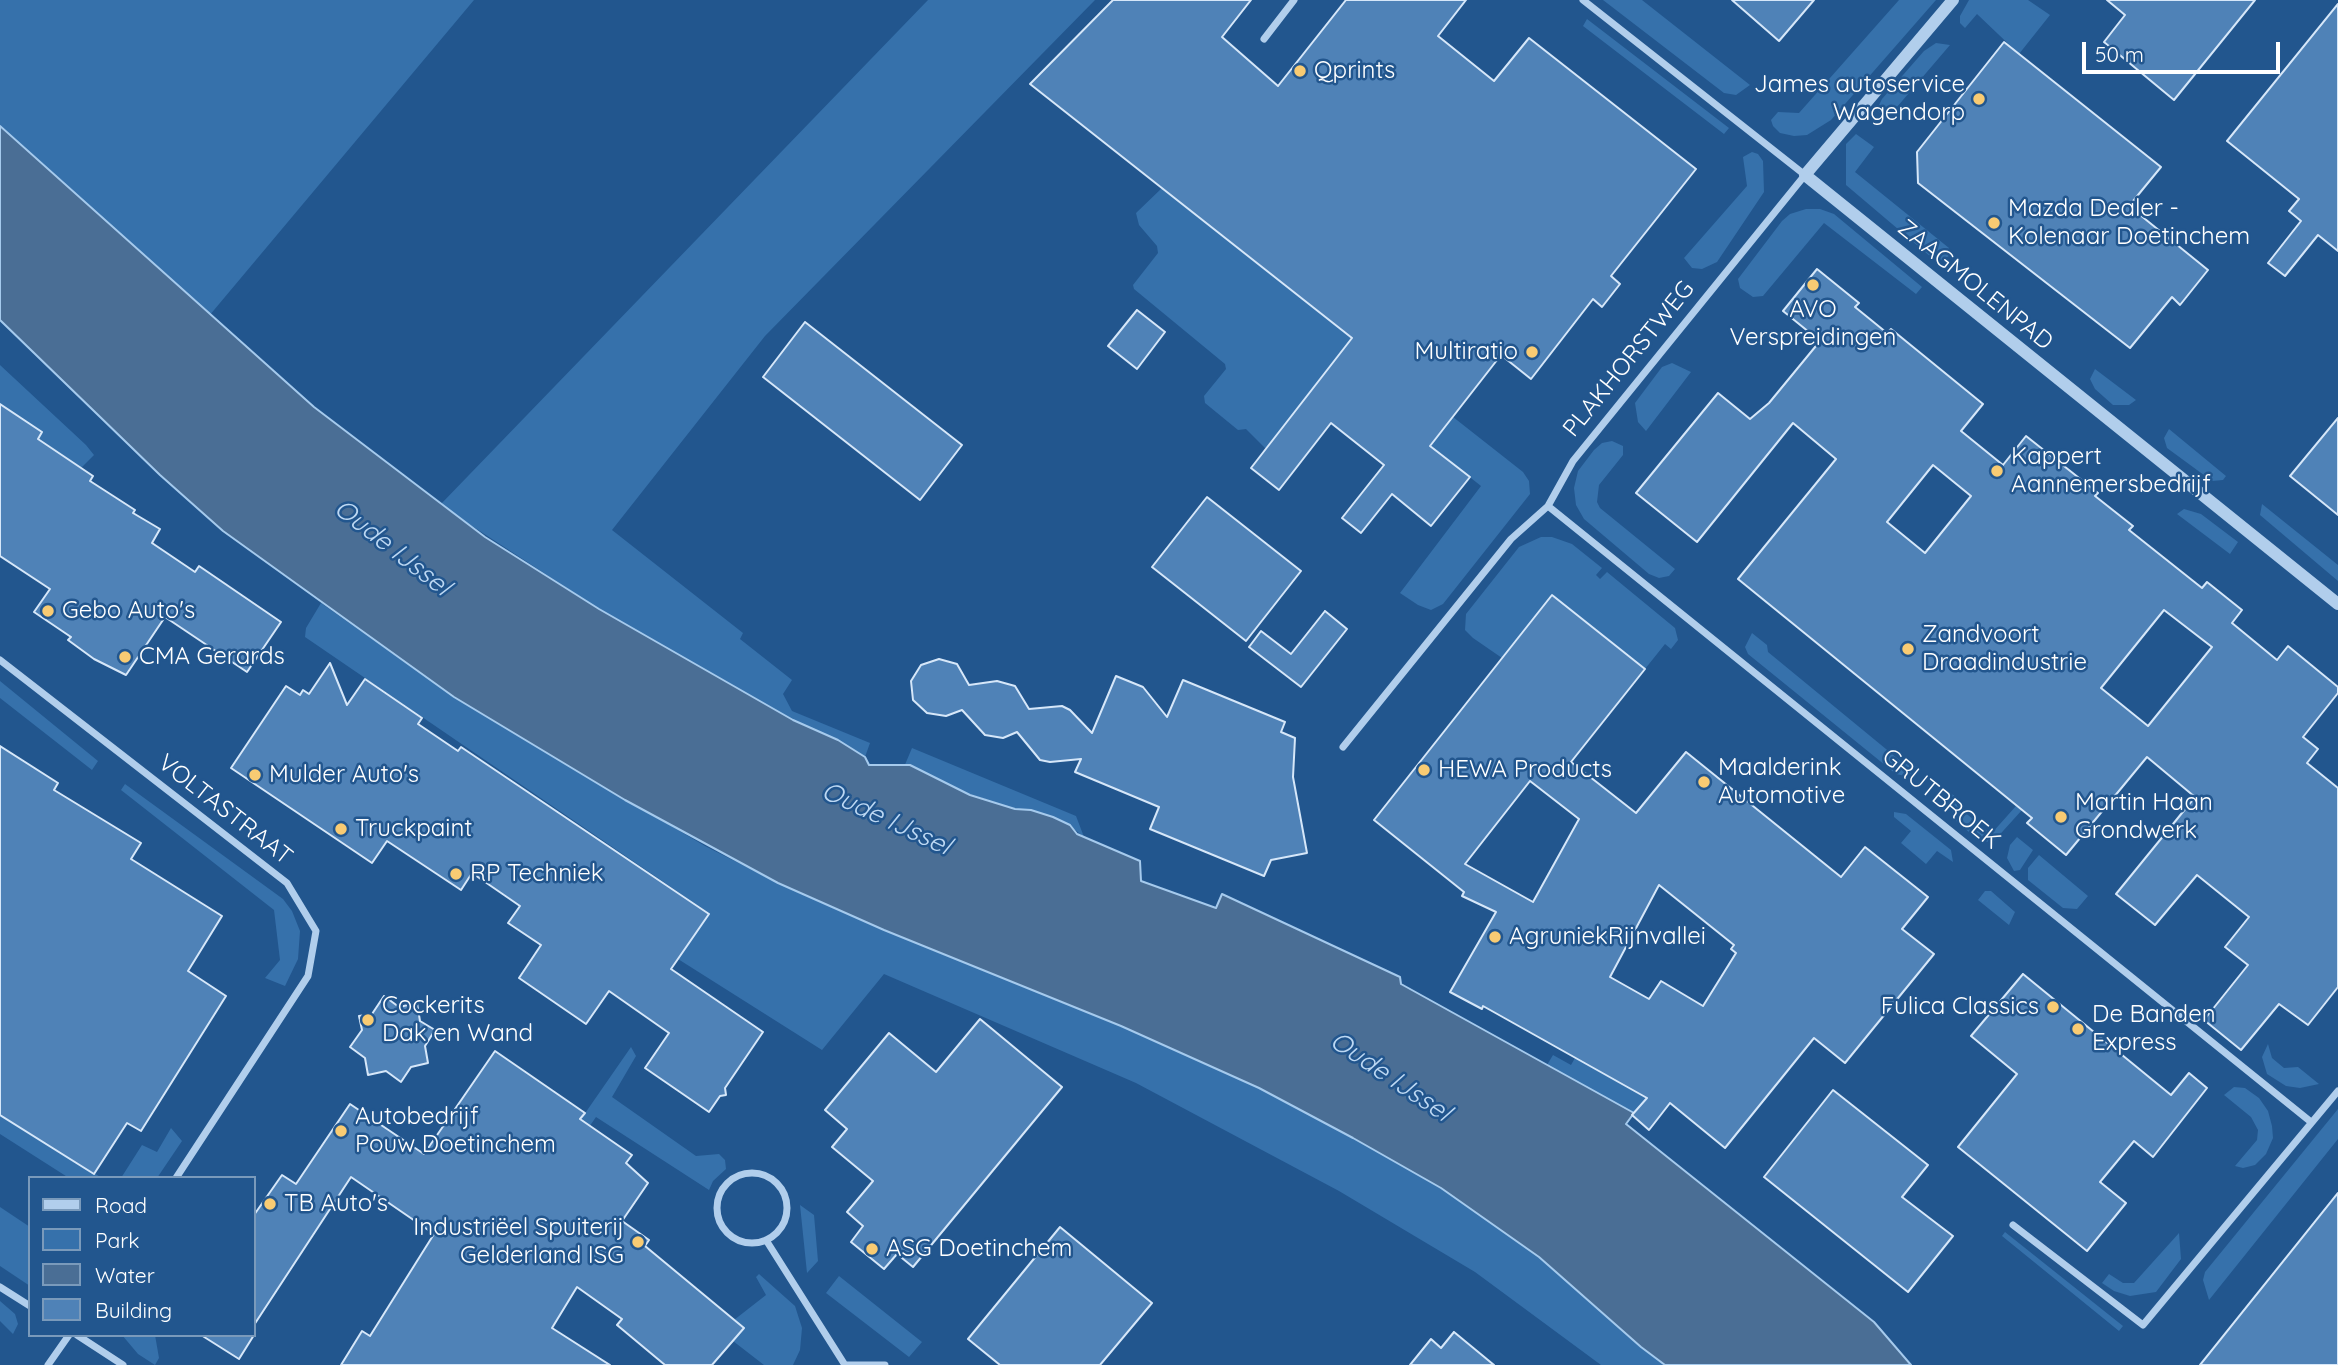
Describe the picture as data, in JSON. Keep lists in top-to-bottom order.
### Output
{
  "streets": {
    "street": [
      "ZAAGMOLENPAD",
      "PLAKHORSTWEG",
      "GRUTBROEK",
      "VOLTASTRAAT"
    ]
  },
  "crossings": [
    ["ZAAGMOLENPAD", "PLAKHORSTWEG"],
    ["PLAKHORSTWEG", "GRUTBROEK"]
  ],
  "water": ["Oude IJssel"],
  "places": [
    "Qprints",
    "James autoservice Wagendorp",
    "Mazda Dealer - Kolenaar Doetinchem",
    "AVO Verspreidingen",
    "Multiratio",
    "Kappert Aannemersbedrijf",
    "Gebo Auto's",
    "Zandvoort Draadindustrie",
    "CMA Gerards",
    "HEWA Products",
    "Mulder Auto's",
    "Maalderink Automotive",
    "Martin Haan Grondwerk",
    "Truckpaint",
    "RP Techniek",
    "AgruniekRijnvallei",
    "Fulica Classics",
    "Cockerits Dak en Wand",
    "De Banden Express",
    "Autobedrijf Pouw Doetinchem",
    "TB Auto's",
    "Industriëel Spuiterij Gelderland ISG",
    "ASG Doetinchem"
  ],
  "legend": [
    "Road",
    "Park",
    "Water",
    "Building"
  ],
  "scale_bar": "50 m"
}
